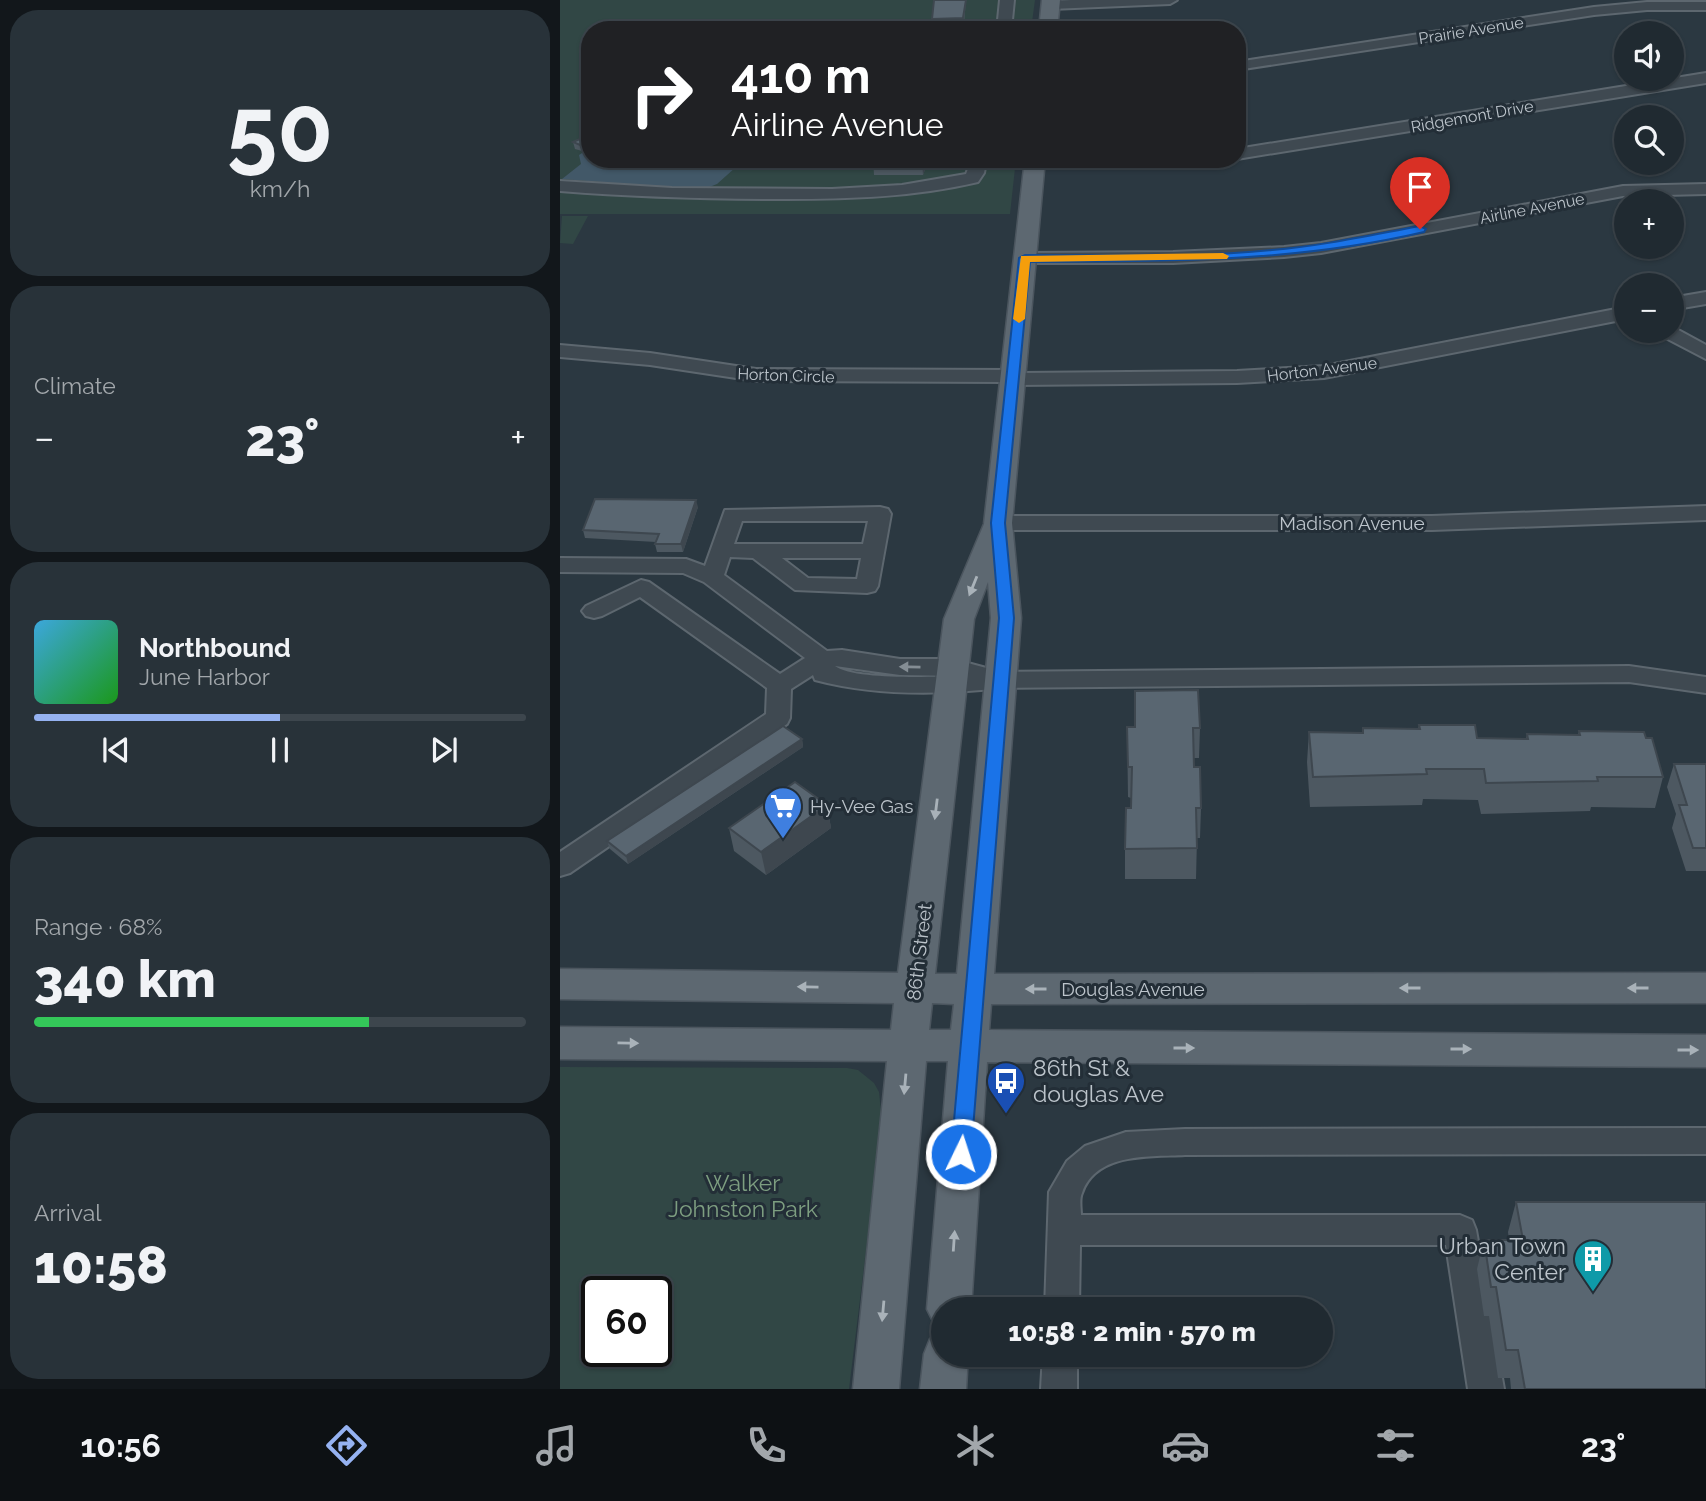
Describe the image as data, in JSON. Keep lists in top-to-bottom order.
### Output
{
  "streets": {
    "main road": ["86th Street", "Douglas Avenue"],
    "street": [
      "Prairie Avenue",
      "Ridgemont Drive",
      "Airline Avenue",
      "Horton Avenue",
      "Horton Circle",
      "Madison Avenue"
    ]
  },
  "crossings": [
    ["Airline Avenue", "86th Street"],
    ["Horton Avenue", "Horton Circle"],
    ["Horton Avenue", "86th Street"],
    ["Horton Circle", "86th Street"],
    ["Madison Avenue", "86th Street"],
    ["86th Street", "Douglas Avenue"]
  ],
  "parks": ["Walker Johnston Park"],
  "places": {
    "supermarket": ["Hy-Vee Gas"],
    "bus stop": ["86th St & douglas Ave"],
    "building": ["Urban Town Center"]
  },
  "page": {
    "tile": [
      ["50", "km/h"],
      "Climate",
      ["Range · 68%", "340 km"],
      ["Arrival", "10:58"]
    ],
    "map_buttons": ["+", "−"],
    "turn": ["410 m", "Airline Avenue"],
    "heat": ["−", "23°", "+"],
    "song": ["Northbound", "June Harbor"],
    "limit": "60",
    "trip": "10:58 · 2 min · 570 m",
    "tabs": ["10:56", "23°"]
  }
}
